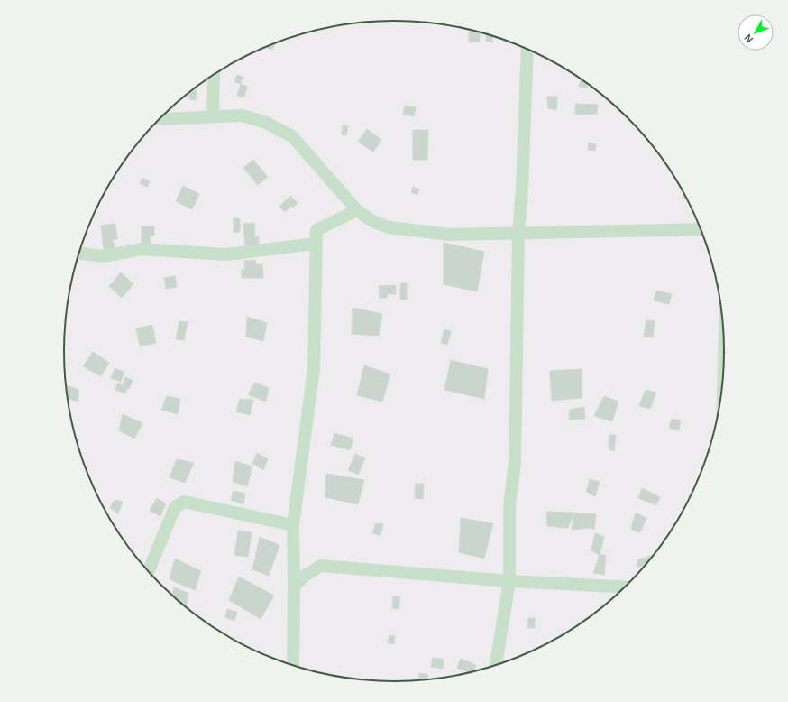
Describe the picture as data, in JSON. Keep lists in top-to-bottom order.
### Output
{
  "north": "bottom left"
}
